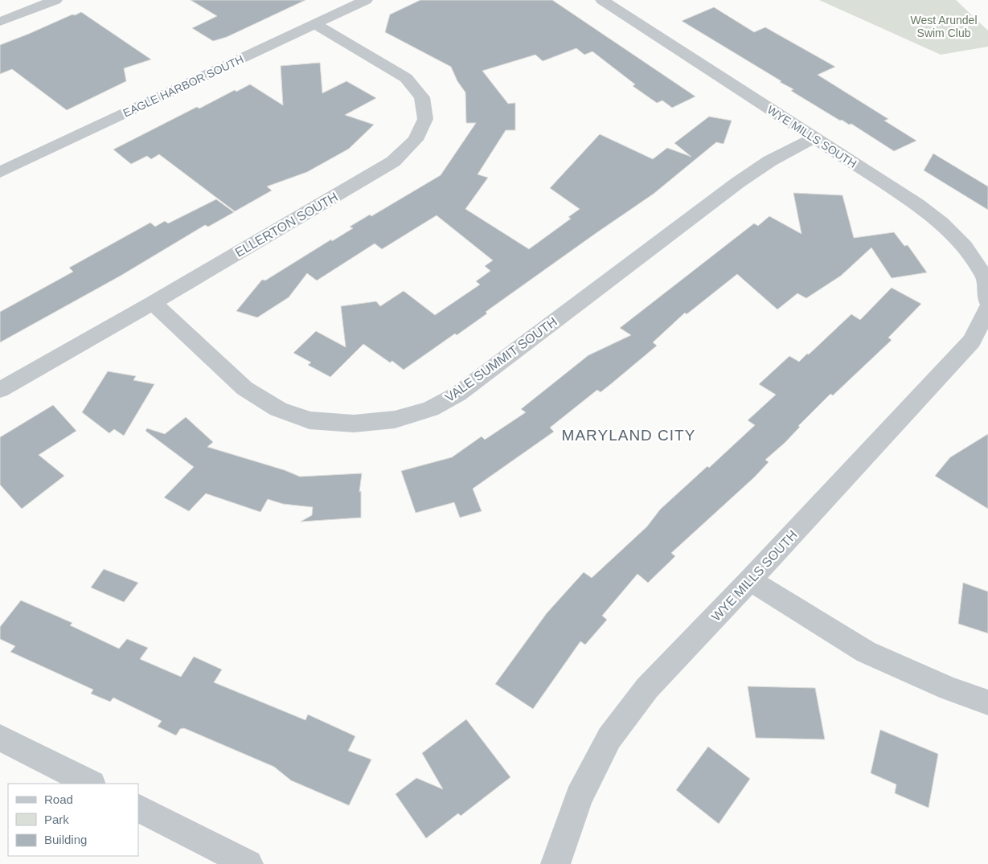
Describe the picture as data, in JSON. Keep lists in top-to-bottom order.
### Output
{
  "streets": {
    "street": [
      "EAGLE HARBOR SOUTH",
      "WYE MILLS SOUTH",
      "ELLERTON SOUTH",
      "VALE SUMMIT SOUTH"
    ]
  },
  "crossings": [
    ["EAGLE HARBOR SOUTH", "ELLERTON SOUTH"],
    ["WYE MILLS SOUTH", "VALE SUMMIT SOUTH"],
    ["ELLERTON SOUTH", "VALE SUMMIT SOUTH"]
  ],
  "districts": ["MARYLAND CITY"],
  "parks": ["West Arundel Swim Club"],
  "legend": ["Road", "Park", "Building"]
}
